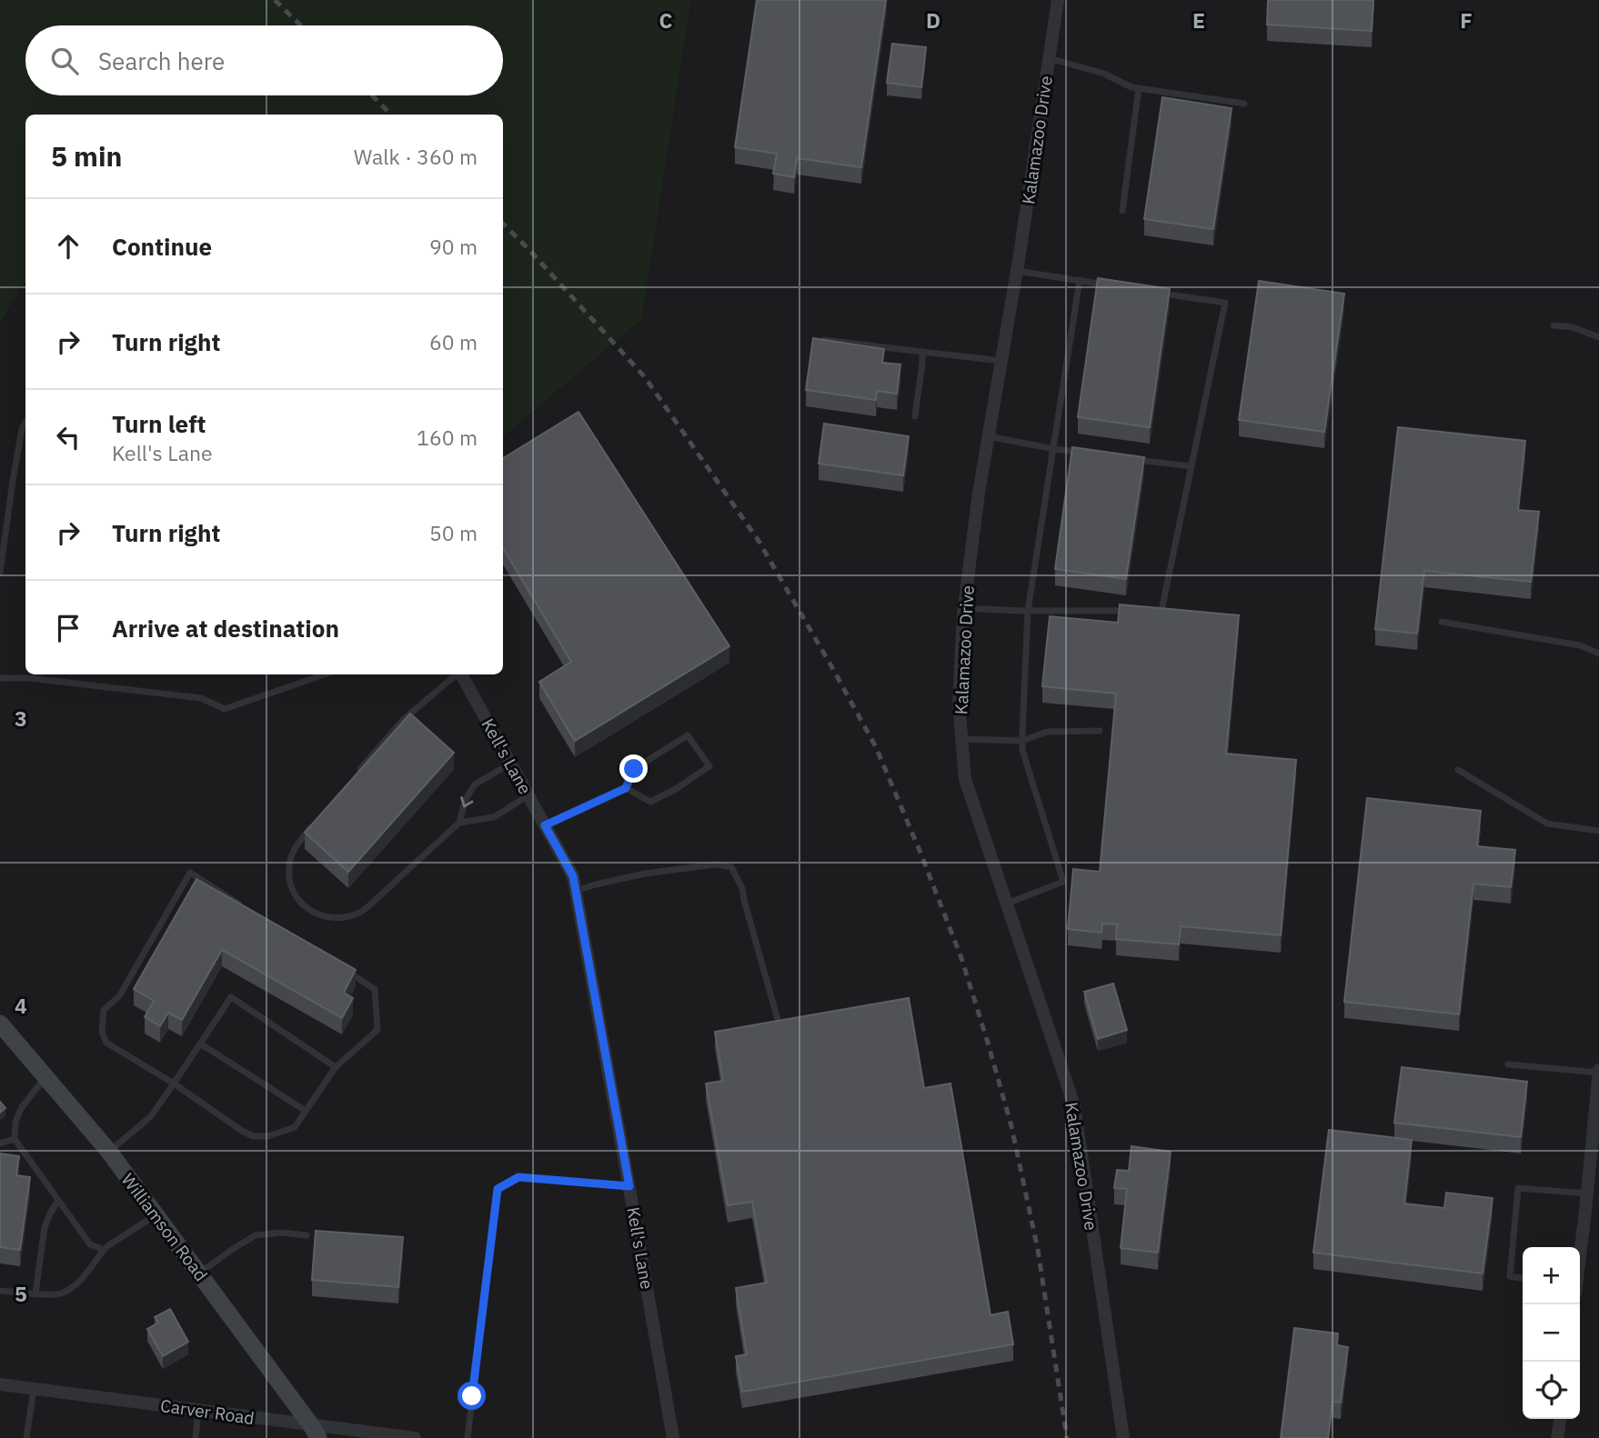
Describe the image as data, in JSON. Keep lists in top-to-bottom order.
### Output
{
  "streets": {
    "main road": ["Williamson Road"],
    "street": ["Kalamazoo Drive", "Kell's Lane", "Carver Road"]
  },
  "crossings": [
    ["Williamson Road", "Carver Road"]
  ],
  "page": {
    "search": "Search here",
    "heading": ["5 min", "Walk · 360 m"],
    "list": [
      ["Continue", "90 m"],
      ["Turn right", "60 m"],
      ["Turn left", "Kell's Lane", "160 m"],
      ["Turn right", "50 m"],
      "Arrive at destination"
    ],
    "map_buttons": ["+", "−"]
  },
  "grid": {
    "columns": [
      "C",
      "D",
      "E",
      "F"
    ],
    "rows": ["3", "4", "5"]
  }
}
